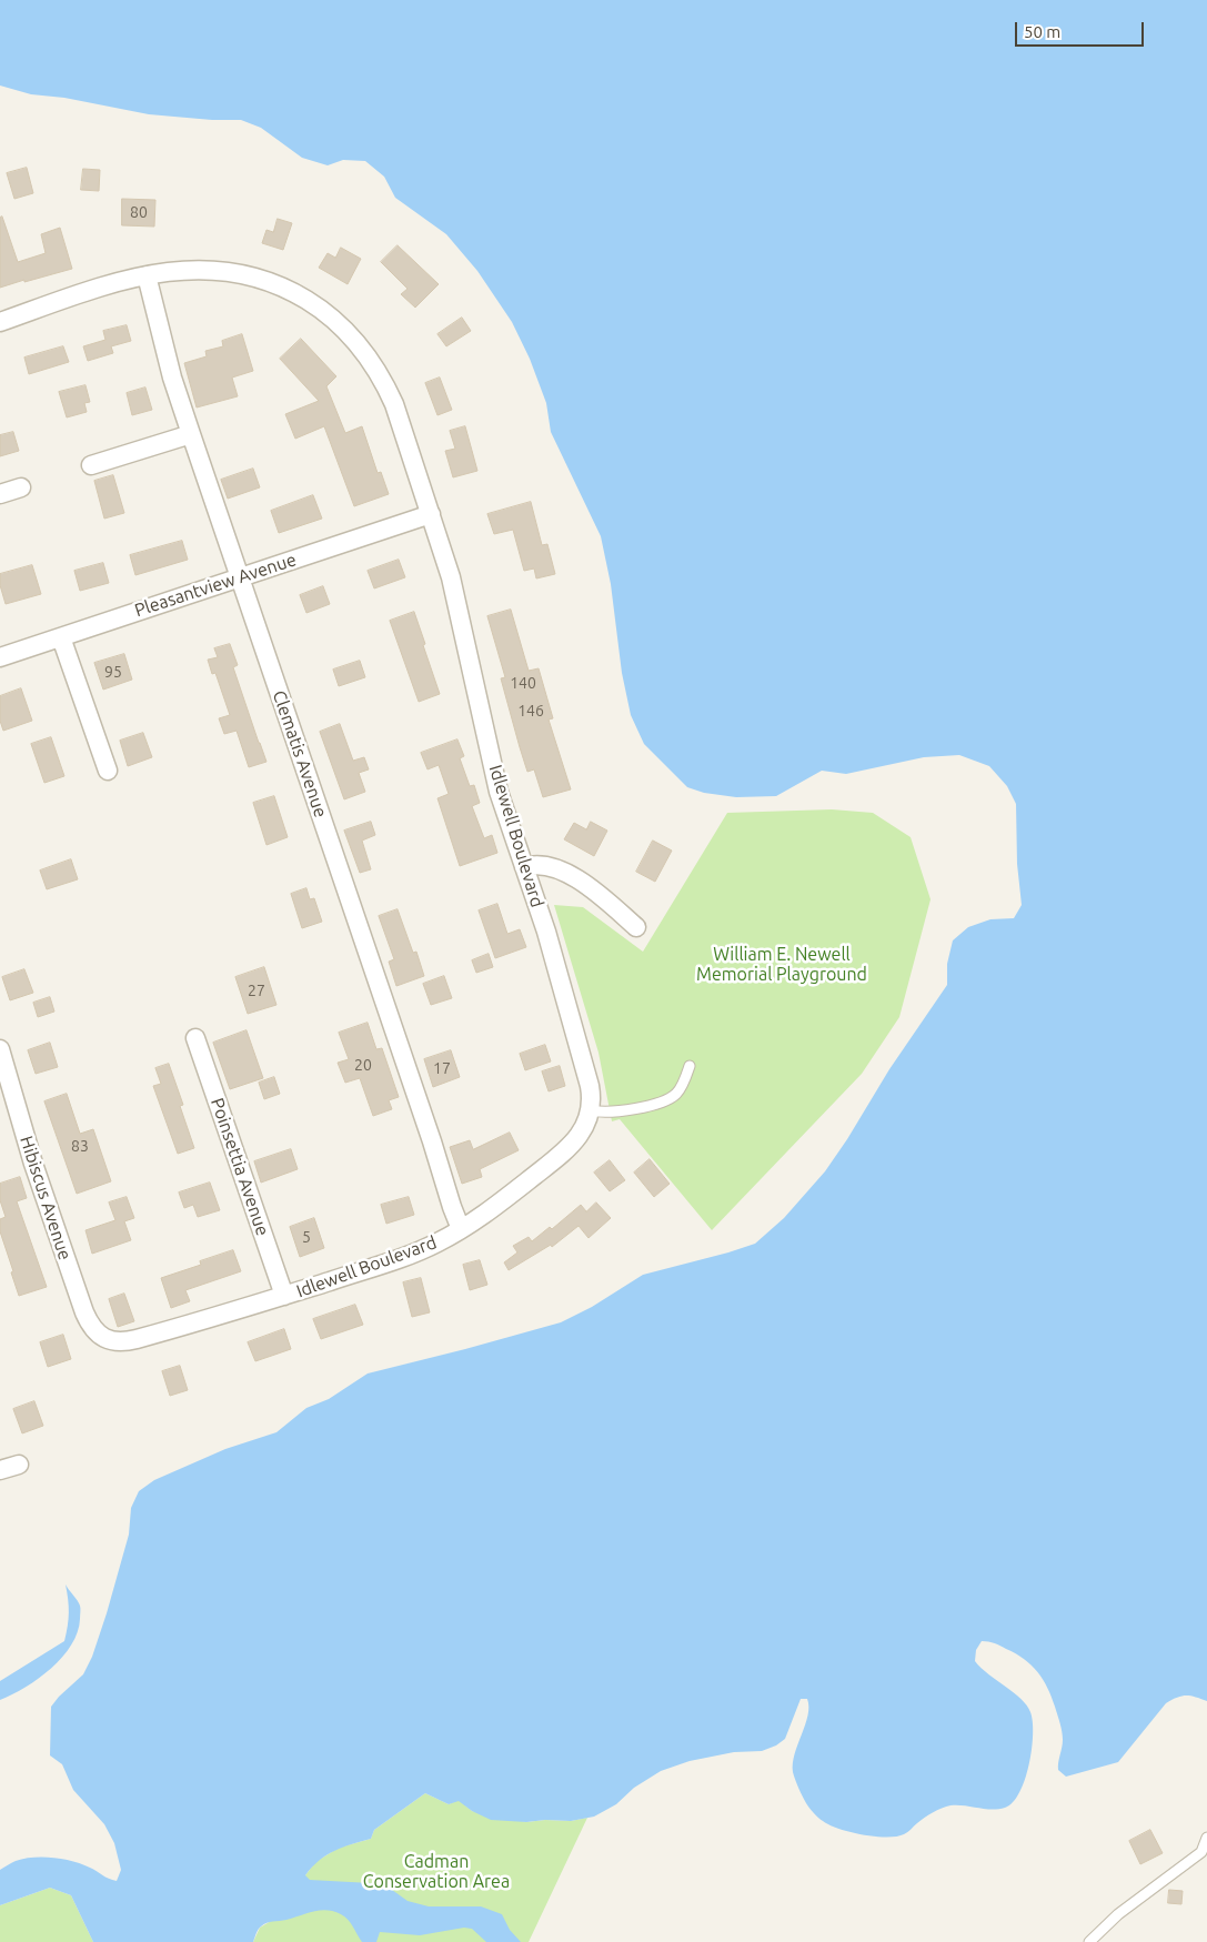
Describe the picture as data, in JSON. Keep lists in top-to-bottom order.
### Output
{
  "streets": {
    "street": [
      "Pleasantview Avenue",
      "Clematis Avenue",
      "Idlewell Boulevard",
      "Poinsettia Avenue",
      "Hibiscus Avenue"
    ]
  },
  "crossings": [
    ["Pleasantview Avenue", "Clematis Avenue"],
    ["Pleasantview Avenue", "Idlewell Boulevard"],
    ["Clematis Avenue", "Idlewell Boulevard"],
    ["Idlewell Boulevard", "Poinsettia Avenue"],
    ["Idlewell Boulevard", "Hibiscus Avenue"]
  ],
  "parks": ["William E. Newell Memorial Playground", "Cadman Conservation Area"],
  "house_numbers": [
    "80",
    "95",
    "140",
    "146",
    "27",
    "20",
    "17",
    "83",
    "5"
  ],
  "scale_bar": "50 m"
}
